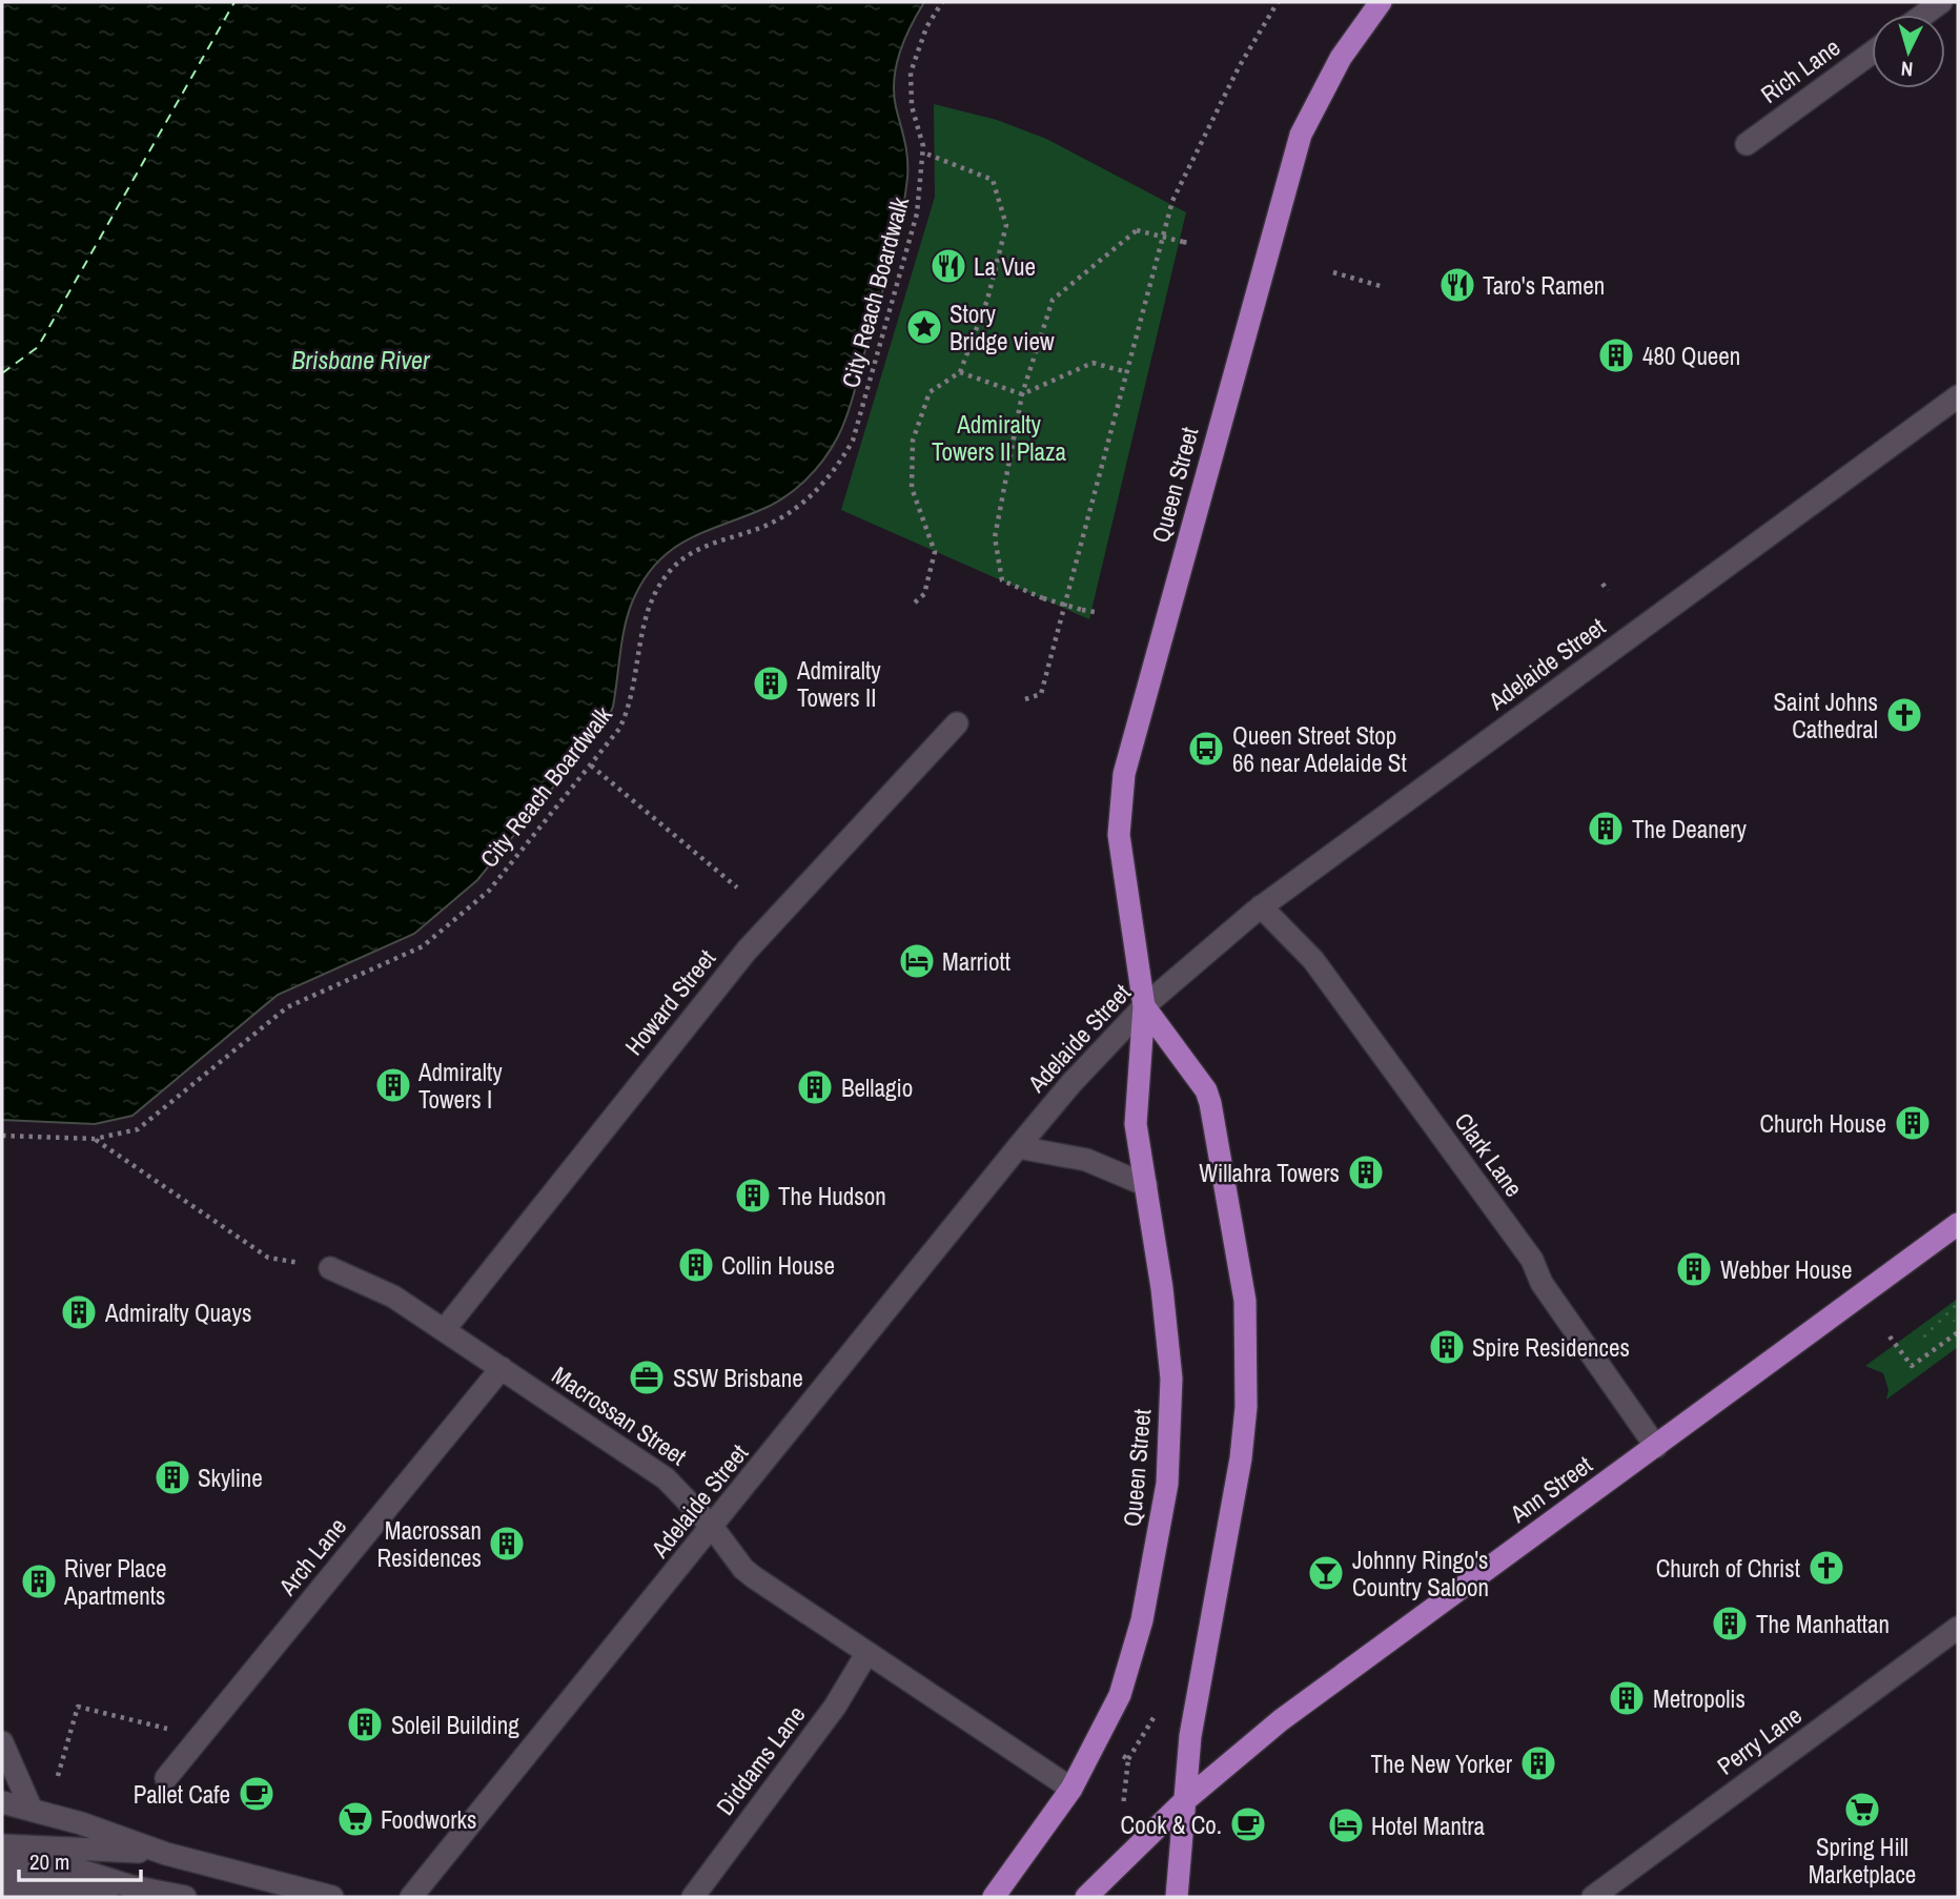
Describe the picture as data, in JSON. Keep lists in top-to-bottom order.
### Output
{
  "streets": {
    "main road": ["Queen Street", "Ann Street"],
    "street": [
      "Rich Lane",
      "Adelaide Street",
      "Howard Street",
      "Clark Lane",
      "Macrossan Street",
      "Arch Lane",
      "Perry Lane",
      "Diddams Lane"
    ],
    "path": ["City Reach Boardwalk"]
  },
  "crossings": [
    ["Queen Street", "Adelaide Street"],
    ["Queen Street", "Macrossan Street"],
    ["Queen Street", "Ann Street"],
    ["Adelaide Street", "Clark Lane"],
    ["Adelaide Street", "Macrossan Street"],
    ["Howard Street", "Macrossan Street"],
    ["Clark Lane", "Ann Street"],
    ["Macrossan Street", "Arch Lane"],
    ["Macrossan Street", "Diddams Lane"]
  ],
  "water": ["Brisbane River"],
  "parks": ["Admiralty Towers II Plaza"],
  "places": {
    "restaurant": ["La Vue", "Taro's Ramen"],
    "place": ["Story Bridge view"],
    "building": [
      "480 Queen",
      "Admiralty Towers II",
      "The Deanery",
      "Admiralty Towers I",
      "Bellagio",
      "Church House",
      "Willahra Towers",
      "The Hudson",
      "Collin House",
      "Webber House",
      "Admiralty Quays",
      "Spire Residences",
      "Skyline",
      "Macrossan Residences",
      "River Place Apartments",
      "The Manhattan",
      "Metropolis",
      "Soleil Building",
      "The New Yorker"
    ],
    "church": ["Saint Johns Cathedral", "Church of Christ"],
    "bus stop": ["Queen Street Stop 66 near Adelaide St"],
    "hotel": ["Marriott", "Hotel Mantra"],
    "office": ["SSW Brisbane"],
    "bar": ["Johnny Ringo's Country Saloon"],
    "cafe": ["Pallet Cafe", "Cook & Co."],
    "supermarket": ["Spring Hill Marketplace", "Foodworks"]
  },
  "scale_bar": "20 m",
  "north": "bottom"
}
